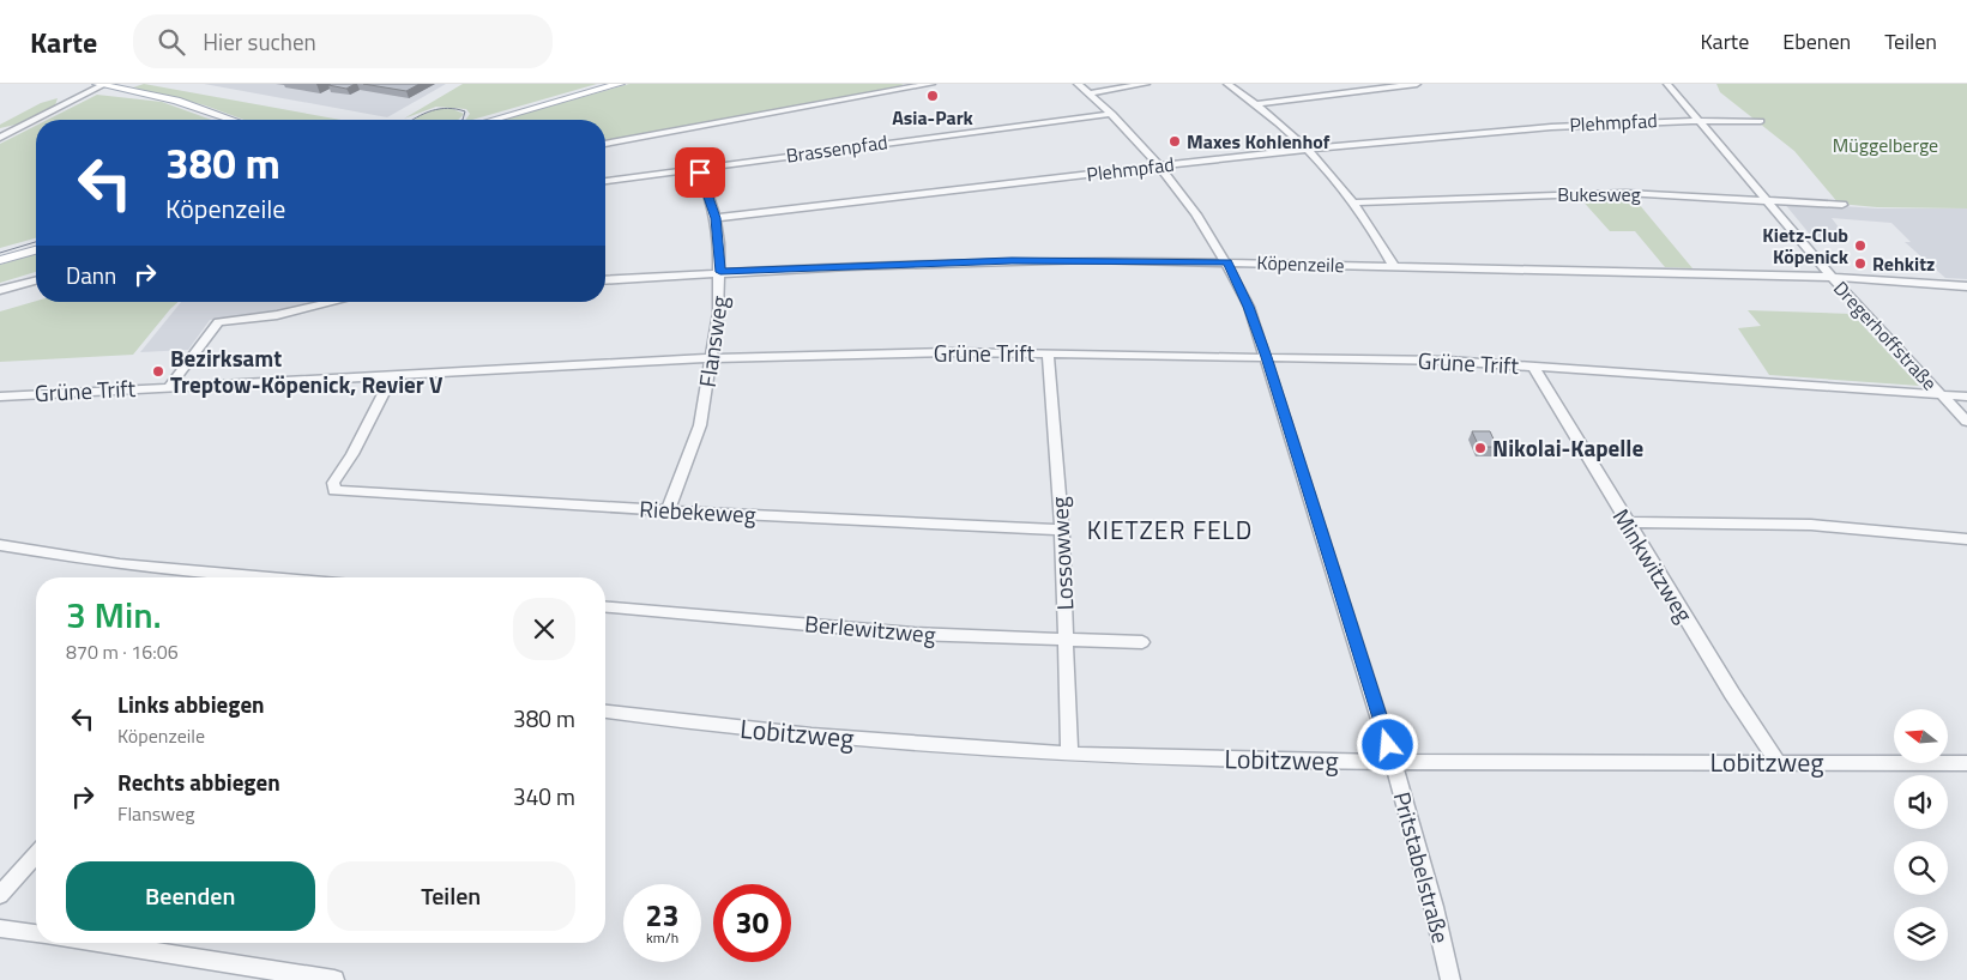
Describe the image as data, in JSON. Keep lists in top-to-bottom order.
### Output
{
  "streets": {
    "street": [
      "Plehmpfad",
      "Brassenpfad",
      "Bukesweg",
      "Köpenzeile",
      "Dregerhoffstraße",
      "Flansweg",
      "Grüne Trift",
      "Riebekeweg",
      "Lossowweg",
      "Minkwitzweg",
      "Berlewitzweg",
      "Lobitzweg",
      "Pritstabelstraße"
    ]
  },
  "crossings": [
    ["Plehmpfad", "Dregerhoffstraße"],
    ["Plehmpfad", "Flansweg"],
    ["Plehmpfad", "Pritstabelstraße"],
    ["Brassenpfad", "Flansweg"],
    ["Brassenpfad", "Pritstabelstraße"],
    ["Bukesweg", "Dregerhoffstraße"],
    ["Köpenzeile", "Dregerhoffstraße"],
    ["Köpenzeile", "Flansweg"],
    ["Köpenzeile", "Pritstabelstraße"],
    ["Dregerhoffstraße", "Grüne Trift"],
    ["Flansweg", "Grüne Trift"],
    ["Flansweg", "Riebekeweg"],
    ["Grüne Trift", "Riebekeweg"],
    ["Grüne Trift", "Lossowweg"],
    ["Grüne Trift", "Minkwitzweg"],
    ["Grüne Trift", "Pritstabelstraße"],
    ["Riebekeweg", "Lossowweg"],
    ["Lossowweg", "Berlewitzweg"],
    ["Lossowweg", "Lobitzweg"],
    ["Minkwitzweg", "Lobitzweg"],
    ["Lobitzweg", "Pritstabelstraße"]
  ],
  "districts": ["KIETZER FELD"],
  "parks": ["Müggelberge"],
  "places": [
    "Asia-Park",
    "Maxes Kohlenhof",
    "Kietz-Club Köpenick",
    "Rehkitz",
    "Bezirksamt Treptow-Köpenick, Revier V",
    "Nikolai-Kapelle"
  ],
  "north": "left",
  "page": {
    "header": "Karte",
    "search": "Hier suchen",
    "nav": ["Karte", "Ebenen", "Teilen"],
    "turn": ["380 m", "Köpenzeile"],
    "then": "Dann",
    "heading": ["3 Min.", "870 m · 16:06"],
    "list": [
      {
        "name": "Links abbiegen",
        "note": "Köpenzeile",
        "value": "380 m"
      },
      {
        "name": "Rechts abbiegen",
        "note": "Flansweg",
        "value": "340 m"
      }
    ],
    "buttons": ["Beenden", "Teilen"],
    "speed": "23 km/h",
    "limit": "30"
  }
}
